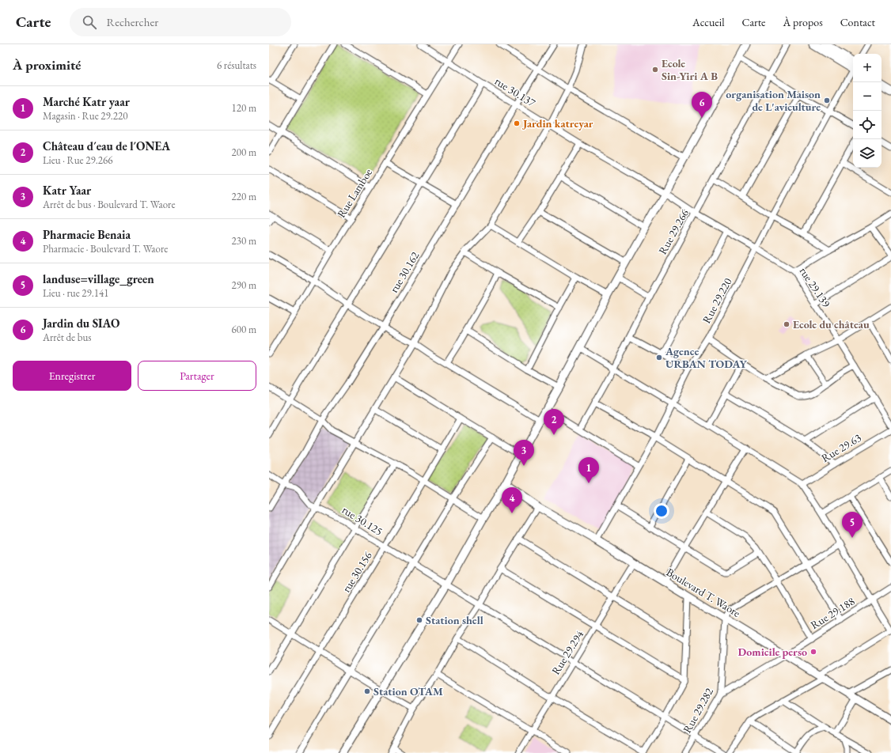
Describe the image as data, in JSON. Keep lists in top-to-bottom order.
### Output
{
  "streets": {
    "street": [
      "rue 30.137",
      "Rue Lamboe",
      "Rue 29.266",
      "rue 30.162",
      "rue 29.139",
      "Rue 29.220",
      "Rue 29.63",
      "rue 30.125",
      "rue 30.156",
      "Boulevard T. Waore",
      "Rue 29.188",
      "Rue 29.294",
      "Rue 29.282"
    ]
  },
  "crossings": [
    ["rue 30.137", "Rue Lamboe"],
    ["rue 30.137", "rue 30.162"],
    ["rue 30.137", "rue 29.139"],
    ["Rue 29.266", "rue 29.139"],
    ["rue 30.162", "rue 30.125"],
    ["rue 29.139", "Rue 29.220"],
    ["Rue 29.220", "Boulevard T. Waore"],
    ["rue 30.125", "rue 30.156"],
    ["rue 30.125", "Rue 29.294"],
    ["rue 30.125", "Rue 29.282"],
    ["Boulevard T. Waore", "Rue 29.188"],
    ["Boulevard T. Waore", "Rue 29.294"],
    ["Boulevard T. Waore", "Rue 29.282"],
    ["Rue 29.188", "Rue 29.282"]
  ],
  "places": [
    "Ecole Sin-Yiri A B",
    "organisation Maison de L'aviculture",
    "Jardin katreyar",
    "Ecole du château",
    "Agence URBAN TODAY",
    "Station shell",
    "Domicile perso",
    "Station OTAM"
  ],
  "page": {
    "header": "Carte",
    "search": "Rechercher",
    "nav": [
      "Accueil",
      "Carte",
      "À propos",
      "Contact"
    ],
    "heading": ["À proximité", "6 résultats"],
    "map_buttons": ["+", "−"],
    "list": [
      {
        "mark": "1",
        "name": "Marché Katr yaar",
        "note": "Magasin · Rue 29.220",
        "value": "120 m"
      },
      {
        "mark": "2",
        "name": "Château d´eau de l´ONEA",
        "note": "Lieu · Rue 29.266",
        "value": "200 m"
      },
      {
        "mark": "3",
        "name": "Katr Yaar",
        "note": "Arrêt de bus · Boulevard T. Waore",
        "value": "220 m"
      },
      {
        "mark": "4",
        "name": "Pharmacie Benaia",
        "note": "Pharmacie · Boulevard T. Waore",
        "value": "230 m"
      },
      {
        "mark": "5",
        "name": "landuse=village_green",
        "note": "Lieu · rue 29.141",
        "value": "290 m"
      },
      {
        "mark": "6",
        "name": "Jardin du SIAO",
        "note": "Arrêt de bus",
        "value": "600 m"
      }
    ],
    "pins": [
      "6",
      "2",
      "3",
      "1",
      "4",
      "5"
    ],
    "buttons": ["Enregistrer", "Partager"]
  }
}
